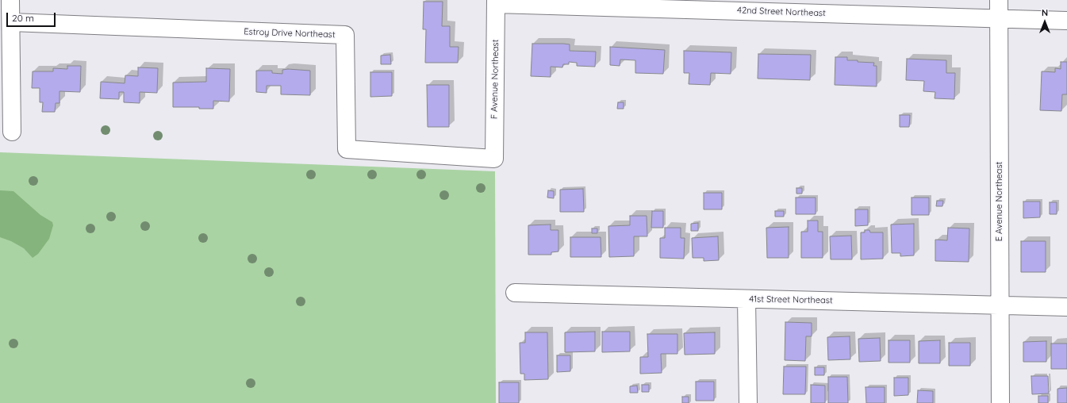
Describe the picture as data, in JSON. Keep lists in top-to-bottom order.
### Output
{
  "streets": {
    "street": [
      "42nd Street Northeast",
      "Estroy Drive Northeast",
      "F Avenue Northeast",
      "E Avenue Northeast",
      "41st Street Northeast"
    ]
  },
  "crossings": [
    ["42nd Street Northeast", "F Avenue Northeast"],
    ["42nd Street Northeast", "E Avenue Northeast"],
    ["Estroy Drive Northeast", "F Avenue Northeast"],
    ["E Avenue Northeast", "41st Street Northeast"]
  ],
  "scale_bar": "20 m",
  "north": "top"
}
